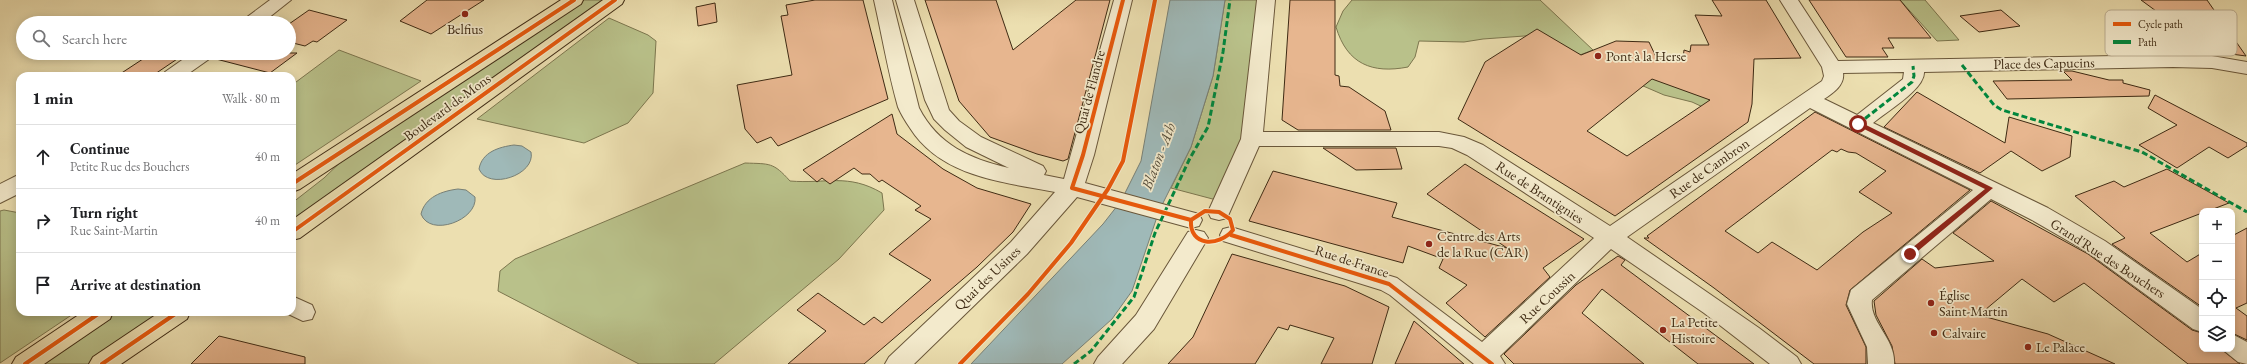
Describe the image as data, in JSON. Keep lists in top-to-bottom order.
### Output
{
  "streets": {
    "main road": ["Boulevard de Mons"],
    "street": [
      "Place des Capucins",
      "Quai de Flandre",
      "Rue de Cambron",
      "Rue de Brantignies",
      "Grand'Rue des Bouchers",
      "Rue de France",
      "Quai des Usines",
      "Rue Coussin"
    ]
  },
  "crossings": [
    ["Place des Capucins", "Rue de Cambron"],
    ["Quai de Flandre", "Quai des Usines"],
    ["Rue de Cambron", "Rue de Brantignies"],
    ["Rue de Cambron", "Grand'Rue des Bouchers"],
    ["Rue de Cambron", "Rue Coussin"],
    ["Rue de Brantignies", "Rue Coussin"],
    ["Rue de France", "Rue Coussin"]
  ],
  "water": ["Blaton - Ath"],
  "places": [
    "Belfius",
    "Pont à la Herse",
    "Centre des Arts de la Rue (CAR)",
    "Église Saint-Martin",
    "La Petite Histoire",
    "Calvaire",
    "Le Palace"
  ],
  "legend": ["Cycle path", "Path"],
  "page": {
    "search": "Search here",
    "heading": ["1 min", "Walk · 80 m"],
    "list": [
      ["Continue", "Petite Rue des Bouchers", "40 m"],
      ["Turn right", "Rue Saint-Martin", "40 m"],
      "Arrive at destination"
    ],
    "map_buttons": ["+", "−"]
  }
}
